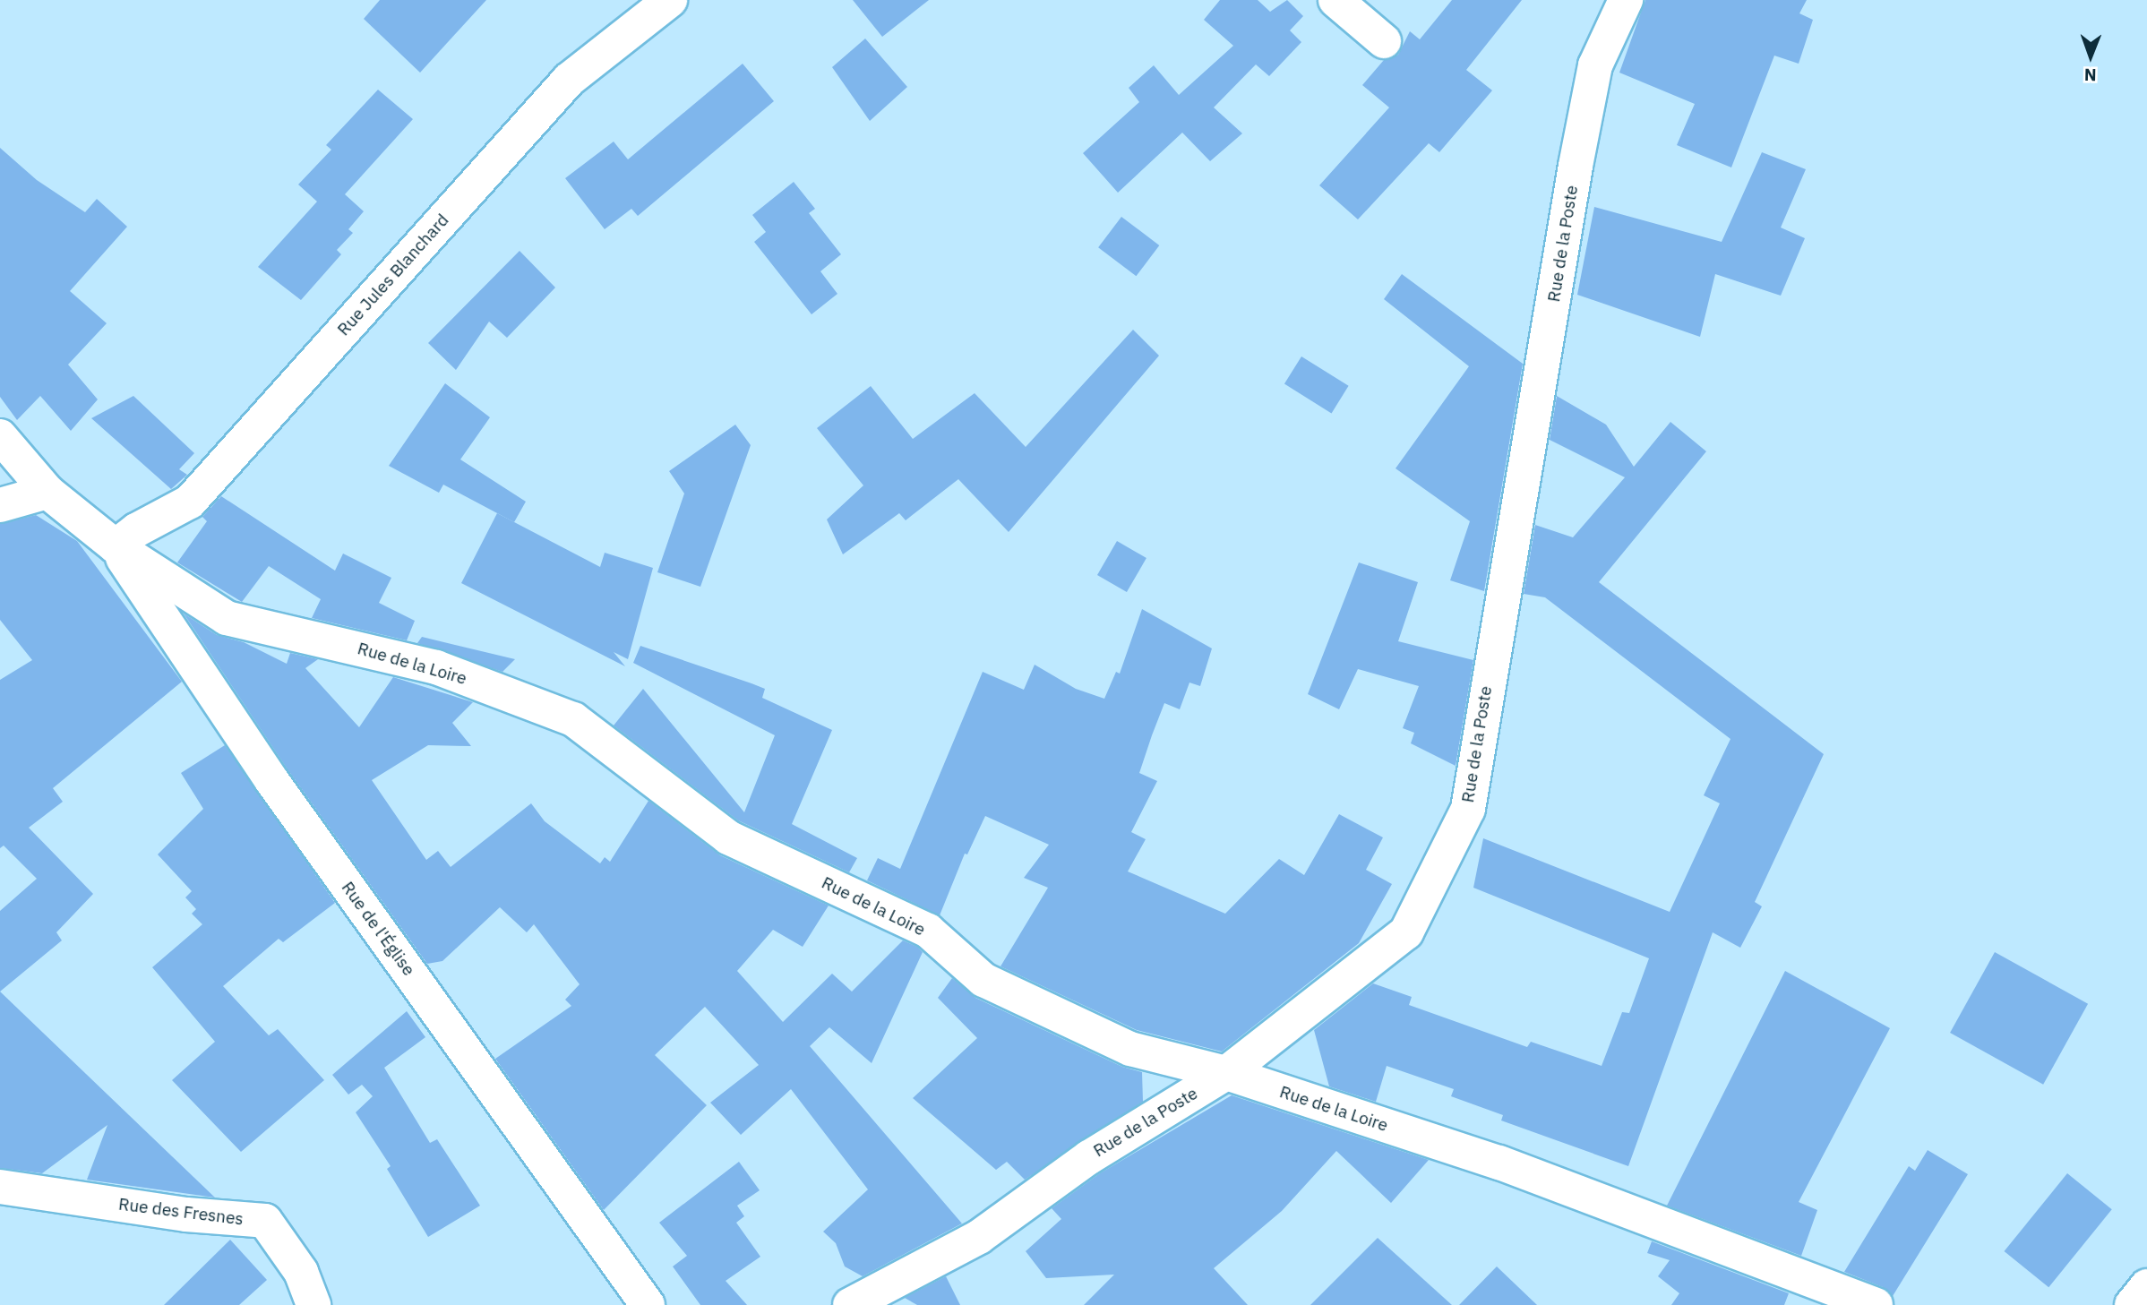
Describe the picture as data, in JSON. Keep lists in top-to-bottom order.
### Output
{
  "streets": {
    "street": [
      "Rue de la Poste",
      "Rue Jules Blanchard",
      "Rue de la Loire",
      "Rue de l'Église",
      "Rue des Fresnes"
    ]
  },
  "crossings": [
    ["Rue de la Poste", "Rue de la Loire"],
    ["Rue Jules Blanchard", "Rue de la Loire"],
    ["Rue Jules Blanchard", "Rue de l'Église"],
    ["Rue de la Loire", "Rue de l'Église"]
  ],
  "north": "bottom"
}
